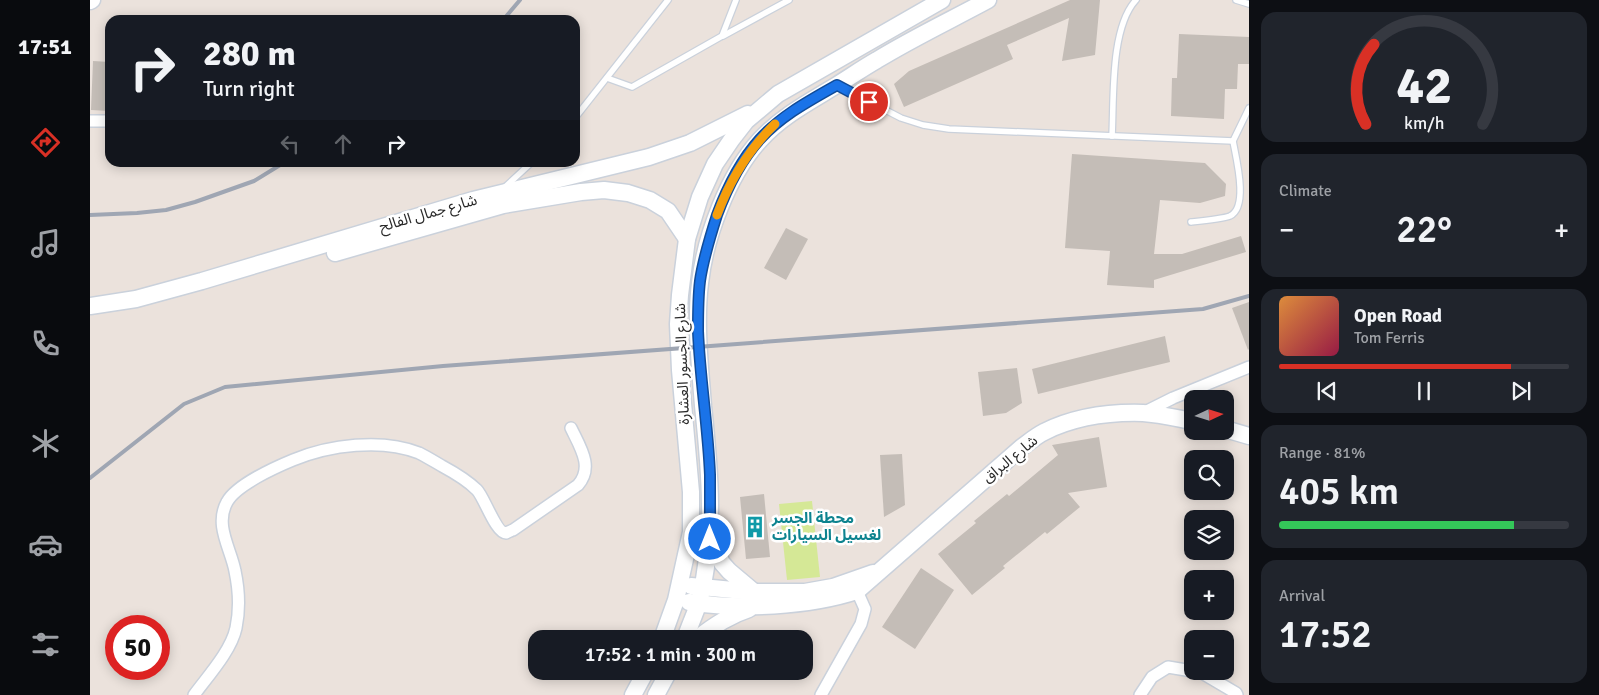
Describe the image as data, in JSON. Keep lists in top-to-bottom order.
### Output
{
  "streets": {
    "street": ["شارع جمال الفالح", "شارع الجسور العشارة", "شارع البراق"]
  },
  "crossings": [
    ["شارع جمال الفالح", "شارع الجسور العشارة"],
    ["شارع الجسور العشارة", "شارع البراق"]
  ],
  "places": {
    "building": ["محطة الجسر لغسيل السيارات"]
  },
  "north": "right",
  "page": {
    "tabs": "17:51",
    "turn": ["280 m", "Turn right"],
    "tile": [
      "Climate",
      ["Range · 81%", "405 km"],
      ["Arrival", "17:52"]
    ],
    "heat": ["−", "22°", "+"],
    "song": ["Open Road", "Tom Ferris"],
    "map_buttons": ["+", "−"],
    "limit": "50",
    "trip": "17:52 · 1 min · 300 m",
    "gauge": ["42", "km/h"]
  }
}
